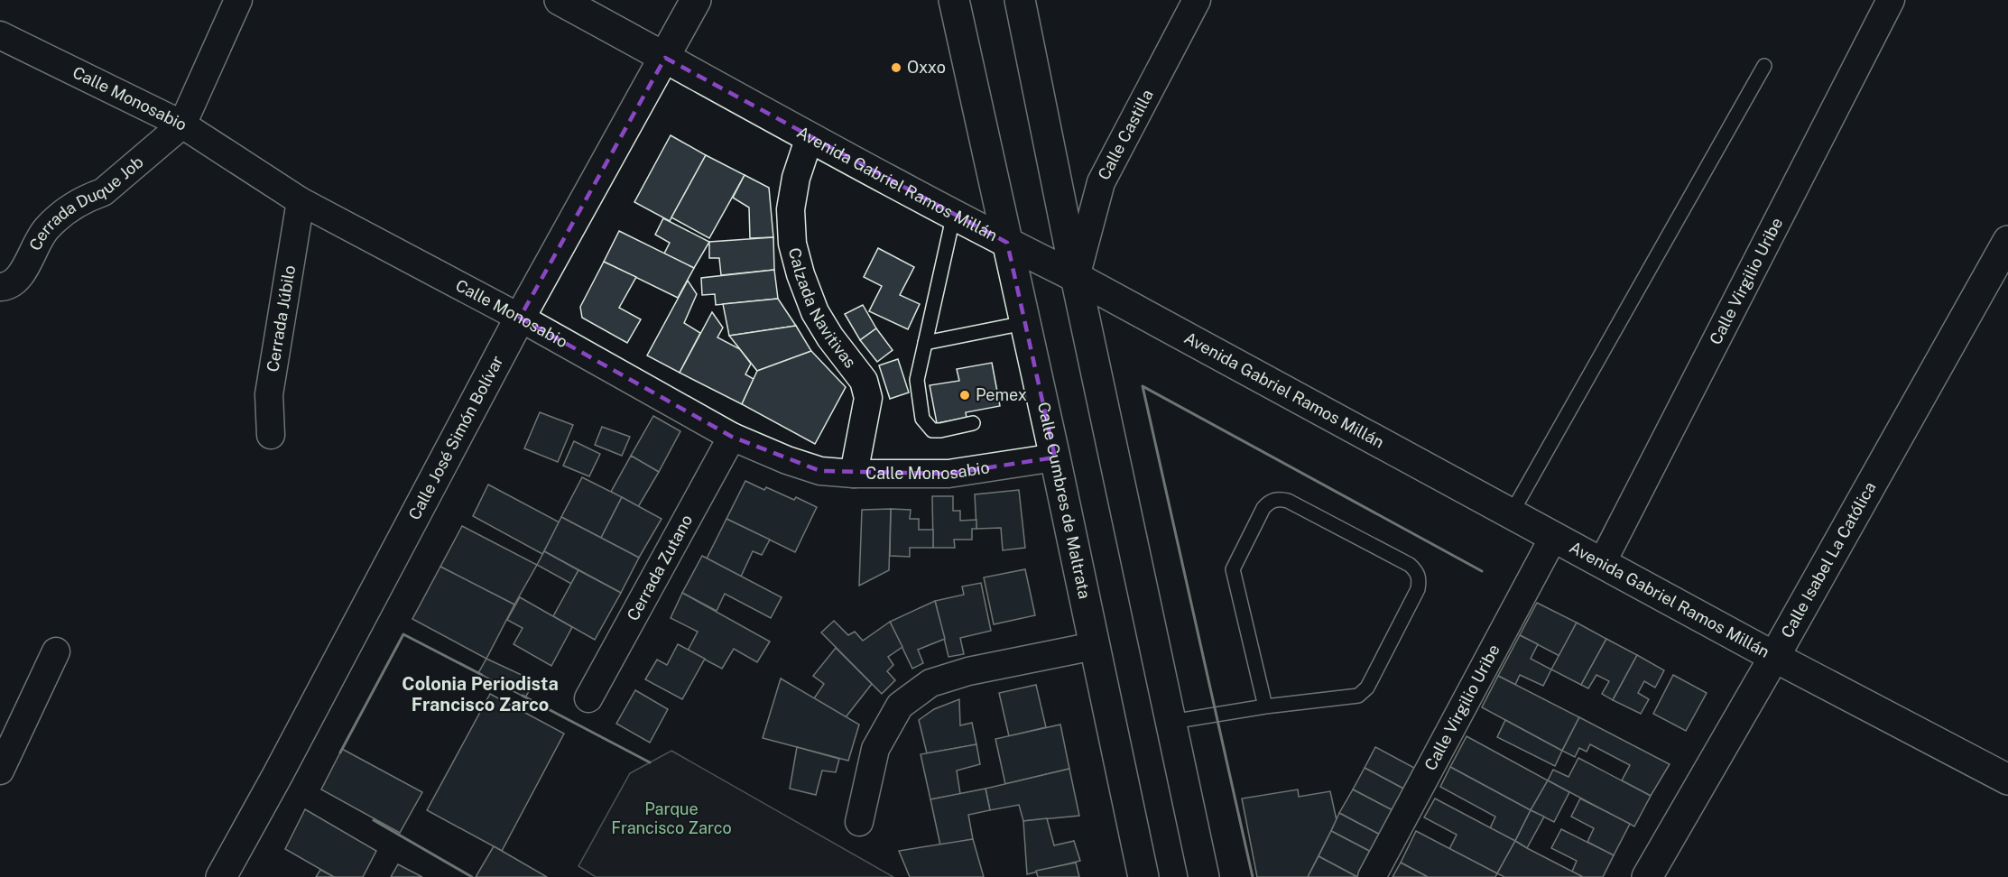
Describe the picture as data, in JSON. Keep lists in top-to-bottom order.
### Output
{
  "streets": {
    "main road": [
      "Avenida Gabriel Ramos Millán",
      "Calle José Simón Bolívar",
      "Calle Cumbres de Maltrata",
      "Calle Isabel La Católica"
    ],
    "street": [
      "Calle Monosabio",
      "Calle Castilla",
      "Cerrada Duque Job",
      "Calle Virgilio Uribe",
      "Calzada Navitivas",
      "Cerrada Júbilo",
      "Cerrada Zutano"
    ]
  },
  "crossings": [
    ["Calle Monosabio", "Cerrada Duque Job"],
    ["Calle Monosabio", "Calzada Navitivas"],
    ["Calle Monosabio", "Cerrada Júbilo"],
    ["Calle Monosabio", "Calle José Simón Bolívar"],
    ["Calle Monosabio", "Calle Cumbres de Maltrata"],
    ["Calle Monosabio", "Cerrada Zutano"],
    ["Calle Castilla", "Avenida Gabriel Ramos Millán"],
    ["Avenida Gabriel Ramos Millán", "Calle Virgilio Uribe"],
    ["Avenida Gabriel Ramos Millán", "Calzada Navitivas"],
    ["Avenida Gabriel Ramos Millán", "Calle José Simón Bolívar"],
    ["Avenida Gabriel Ramos Millán", "Calle Cumbres de Maltrata"],
    ["Avenida Gabriel Ramos Millán", "Calle Isabel La Católica"]
  ],
  "districts": ["Colonia Periodista Francisco Zarco"],
  "parks": ["Parque Francisco Zarco"],
  "places": ["Oxxo", "Pemex"]
}
